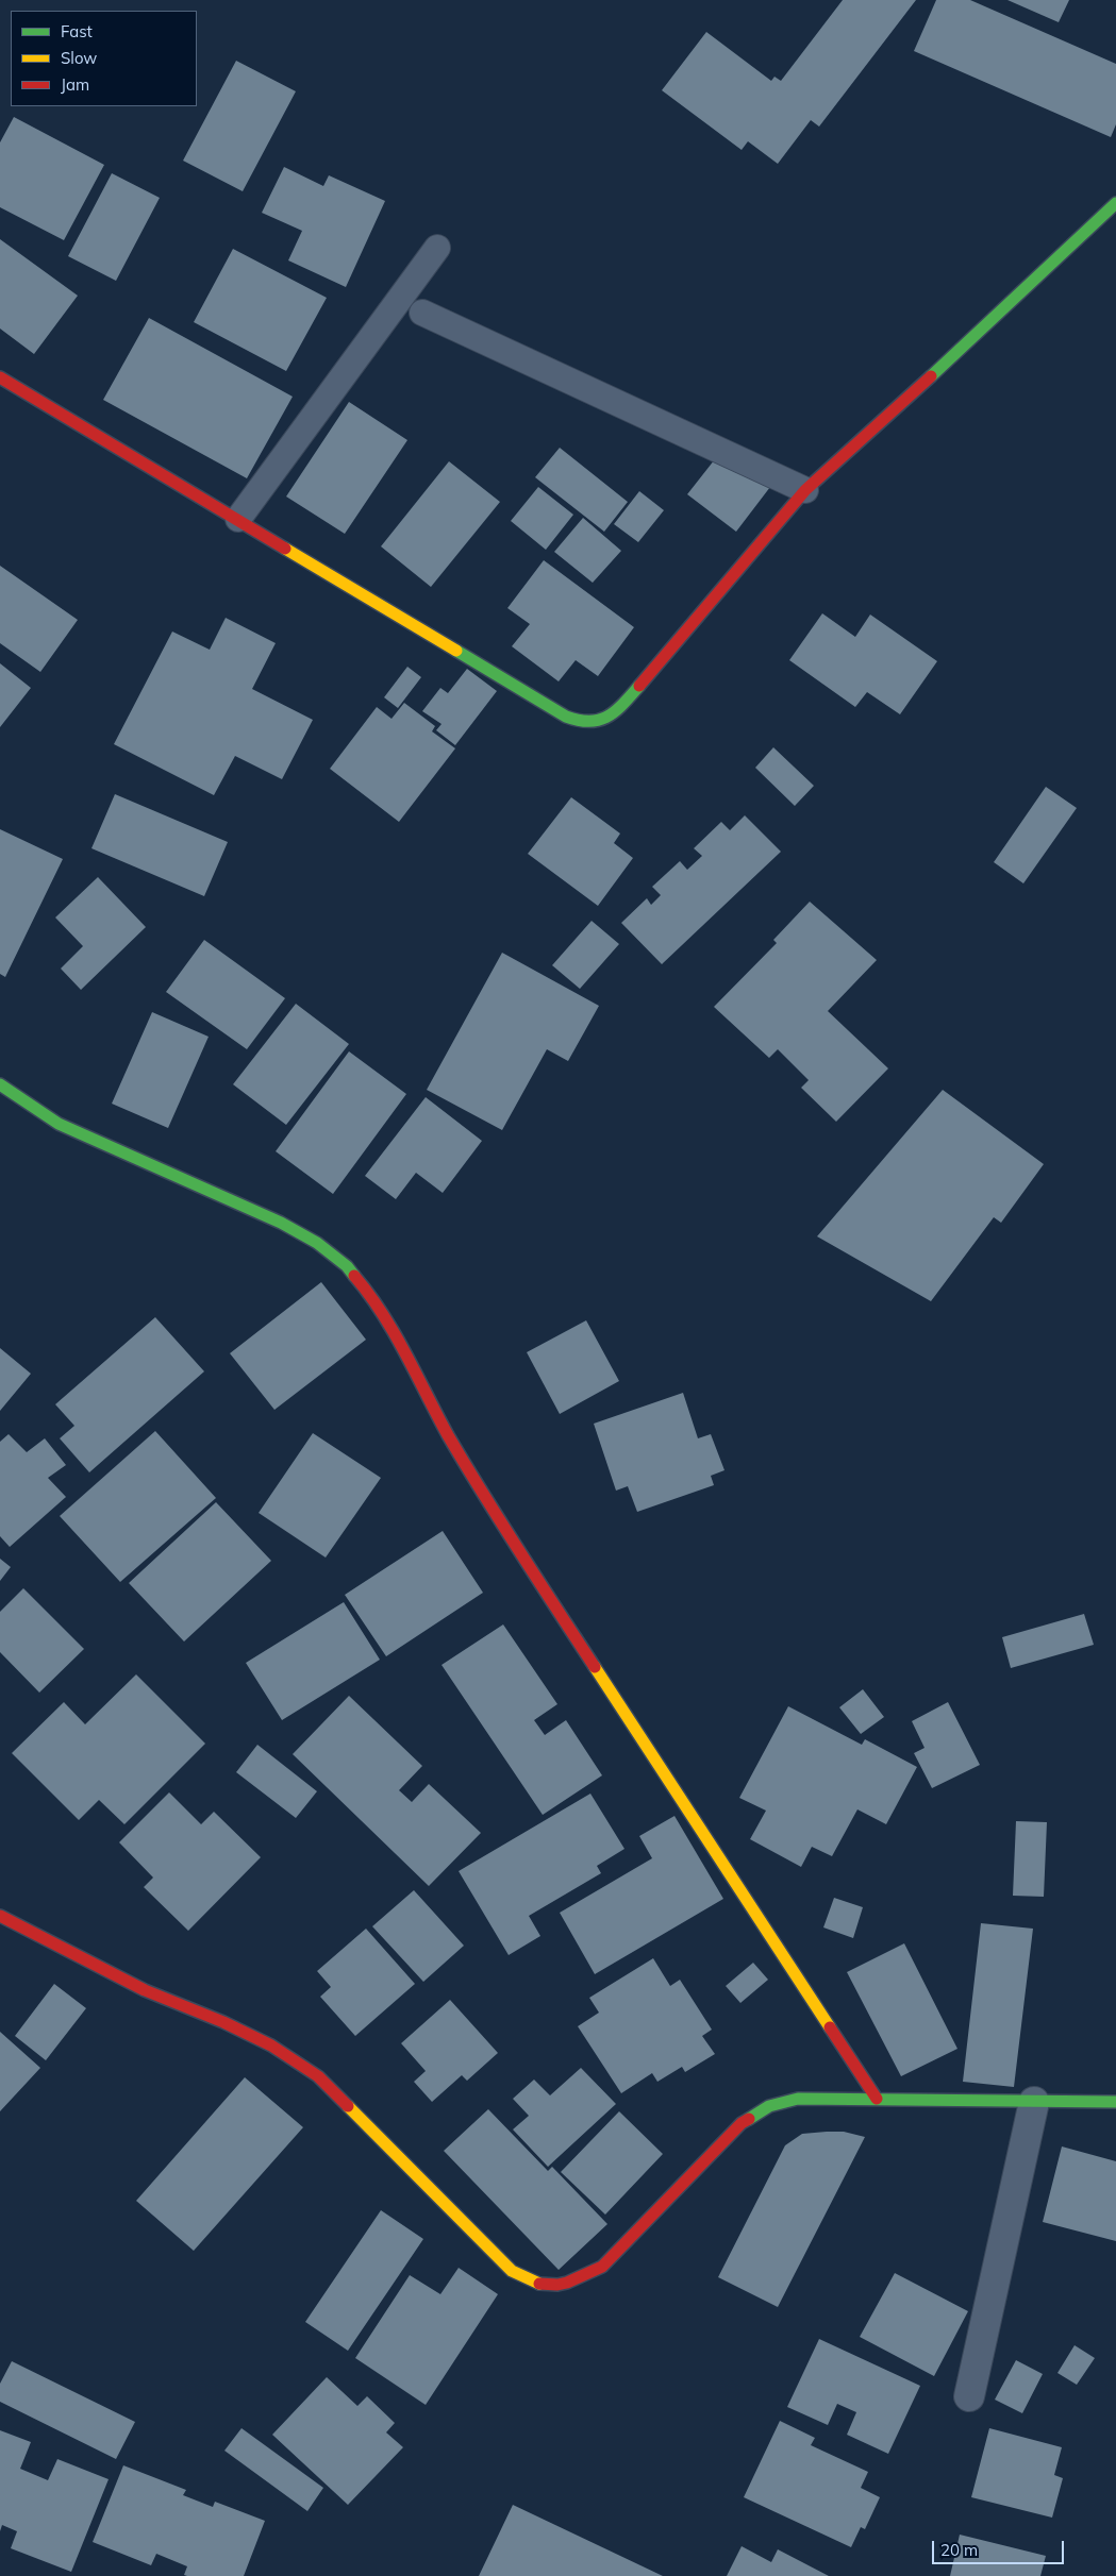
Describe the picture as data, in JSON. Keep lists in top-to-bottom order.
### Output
{
  "legend": ["Fast", "Slow", "Jam"],
  "scale_bar": "20 m"
}
